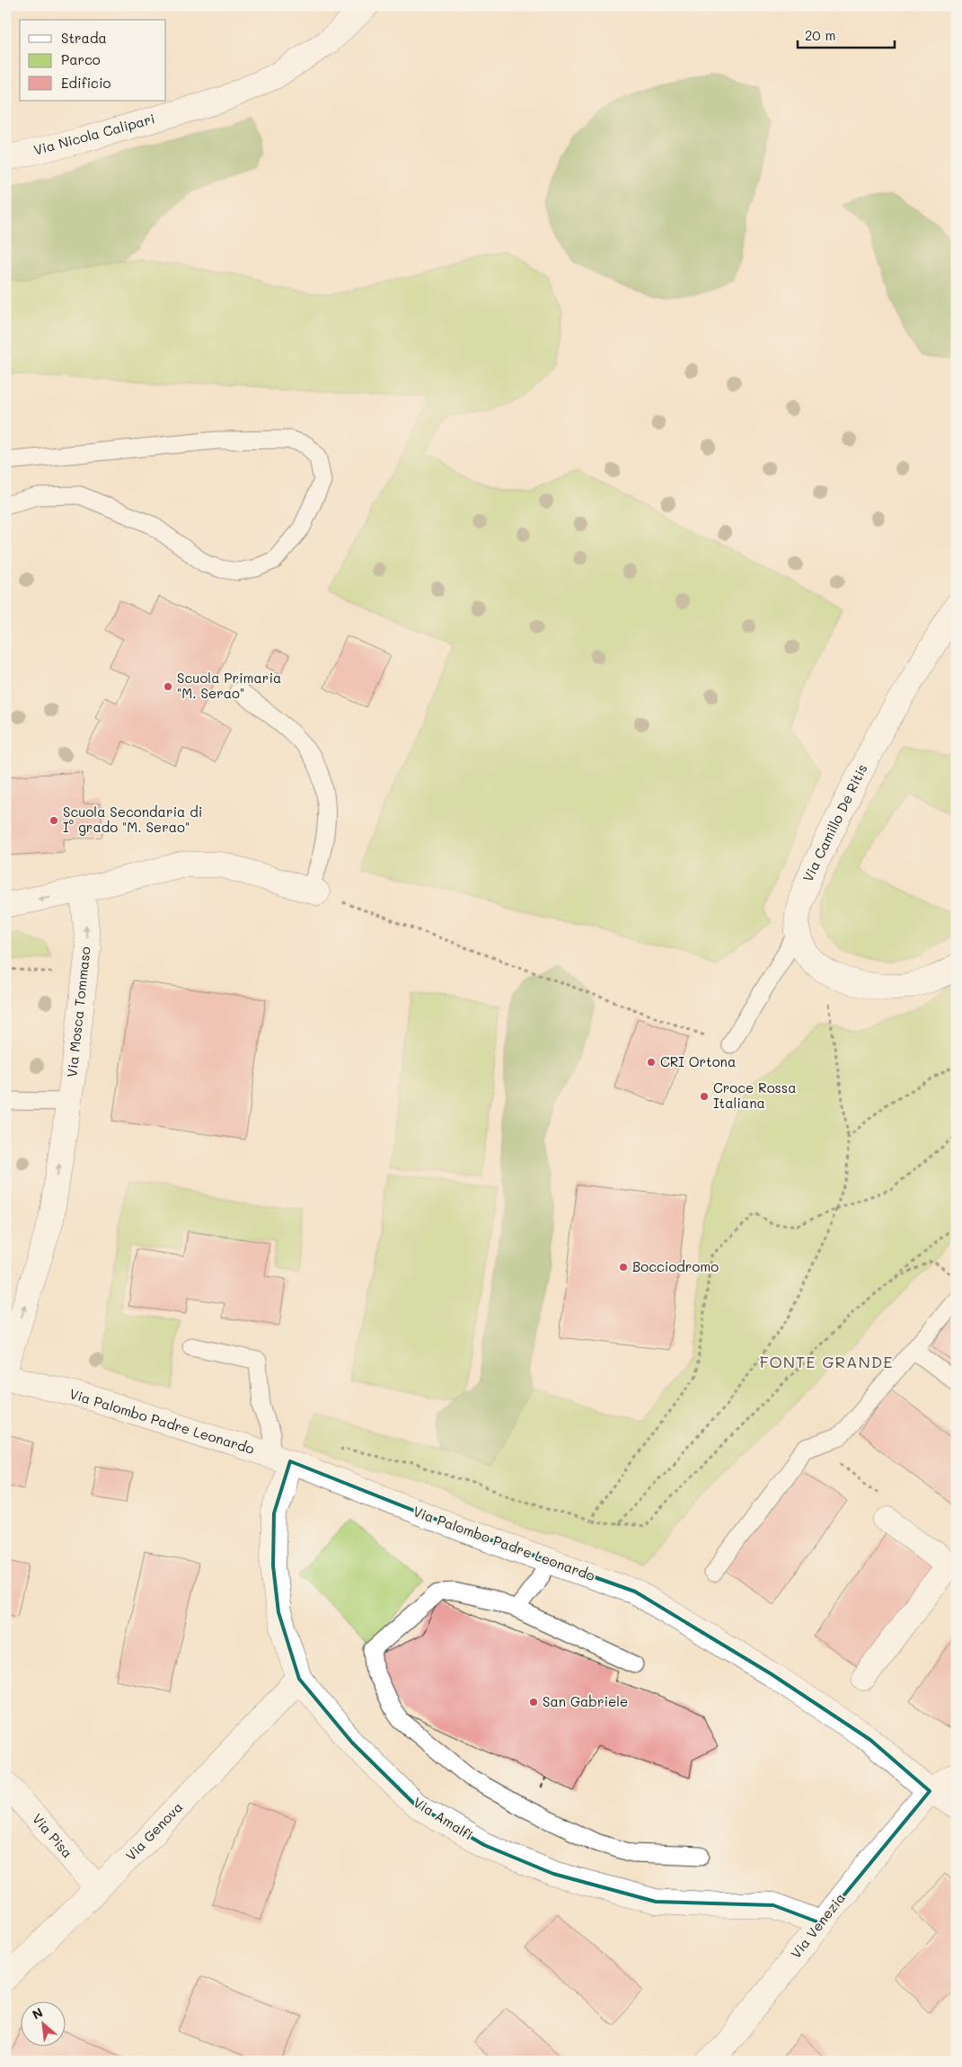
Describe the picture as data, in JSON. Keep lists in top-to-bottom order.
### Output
{
  "streets": {
    "street": [
      "Via Nicola Calipari",
      "Via Camillo De Ritis",
      "Via Mosca Tommaso",
      "Via Palombo Padre Leonardo",
      "Via Amalfi",
      "Via Genova",
      "Via Pisa",
      "Via Venezia"
    ]
  },
  "crossings": [
    ["Via Palombo Padre Leonardo", "Via Amalfi"],
    ["Via Palombo Padre Leonardo", "Via Venezia"],
    ["Via Amalfi", "Via Genova"],
    ["Via Amalfi", "Via Venezia"],
    ["Via Genova", "Via Pisa"]
  ],
  "one_way": ["Via Mosca Tommaso"],
  "districts": ["FONTE GRANDE"],
  "places": [
    "Scuola Primaria \"M. Serao\"",
    "Scuola Secondaria di I° grado \"M. Serao\"",
    "CRI Ortona",
    "Croce Rossa Italiana",
    "Bocciodromo",
    "San Gabriele"
  ],
  "legend": ["Strada", "Parco", "Edificio"],
  "scale_bar": "20 m",
  "north": "top left"
}
